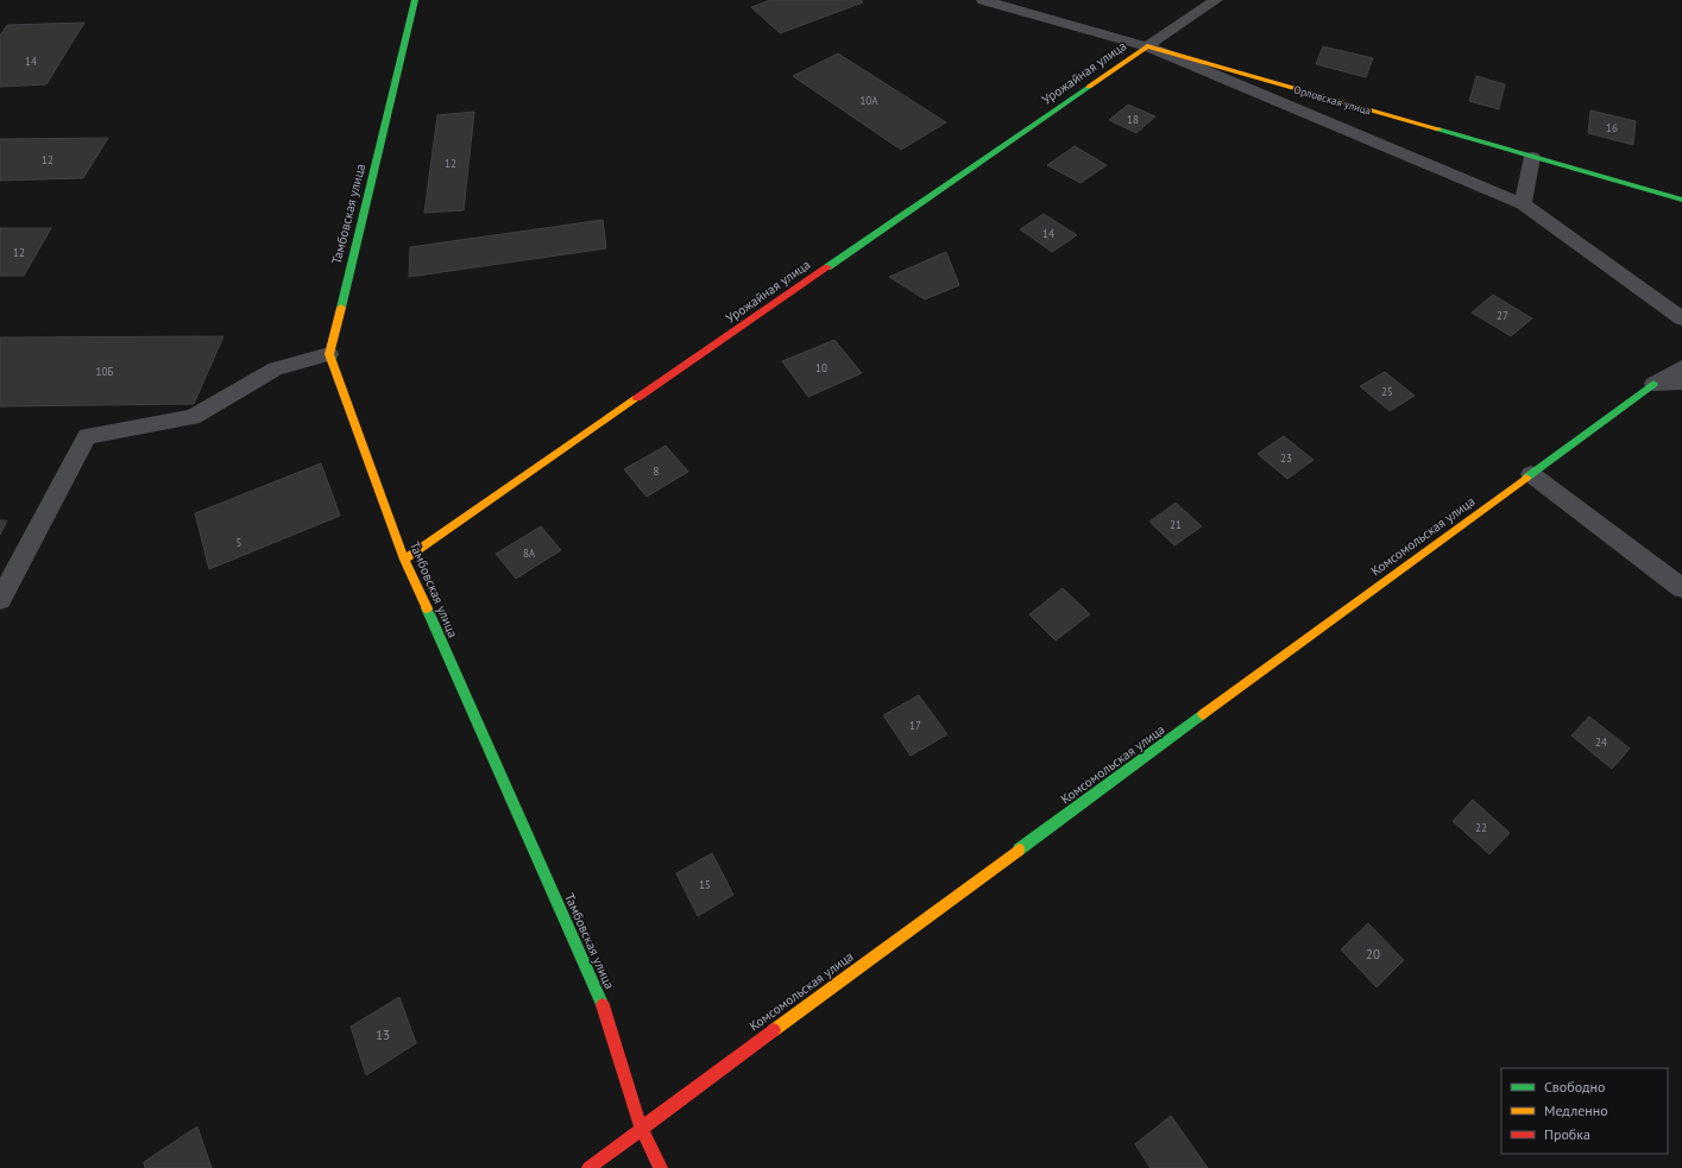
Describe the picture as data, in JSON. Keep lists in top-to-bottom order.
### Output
{
  "streets": {
    "street": [
      "Урожайная улица",
      "Орловская улица",
      "Тамбовская улица",
      "Комсомольская улица"
    ]
  },
  "crossings": [
    ["Урожайная улица", "Орловская улица"],
    ["Урожайная улица", "Тамбовская улица"],
    ["Тамбовская улица", "Комсомольская улица"]
  ],
  "house_numbers": [
    "14",
    "10А",
    "18",
    "16",
    "12",
    "12",
    "14",
    "12",
    "27",
    "10",
    "10Б",
    "25",
    "23",
    "8",
    "21",
    "5",
    "8А",
    "17",
    "24",
    "22",
    "15",
    "20",
    "13"
  ],
  "legend": ["Свободно", "Медленно", "Пробка"]
}
